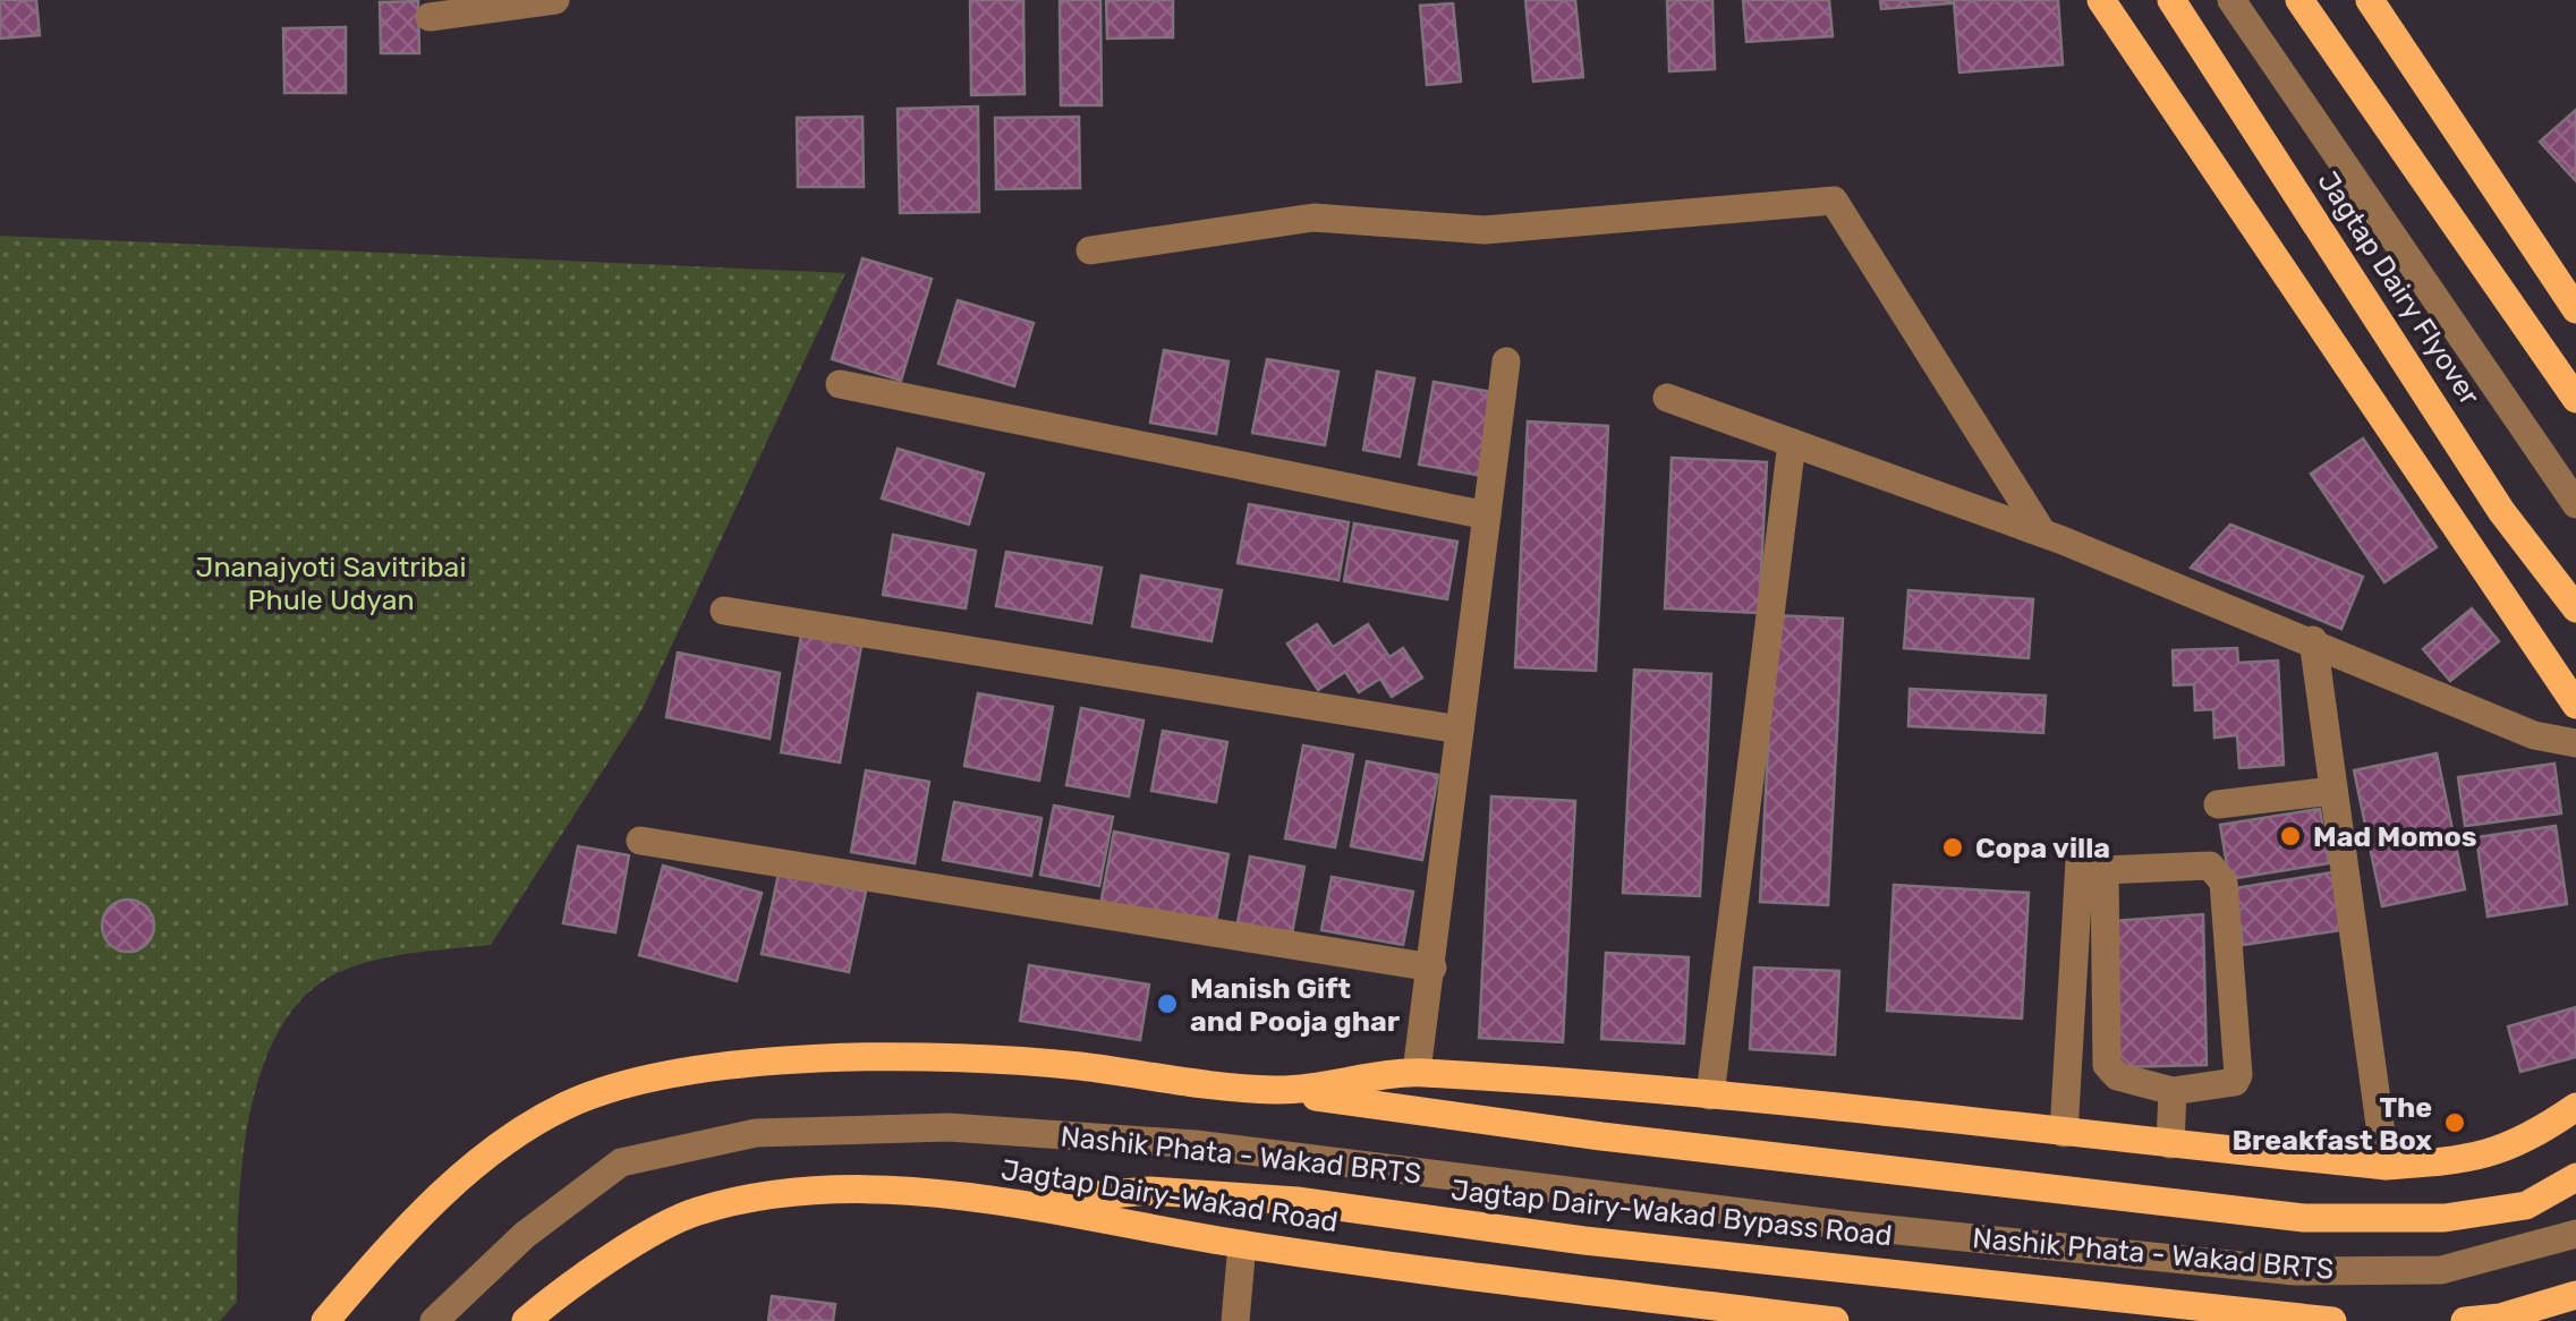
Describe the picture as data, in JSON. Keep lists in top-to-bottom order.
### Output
{
  "streets": {
    "main road": ["Jagtap Dairy Flyover", "Jagtap Dairy-Wakad Road", "Jagtap Dairy-Wakad Bypass Road"],
    "street": ["Nashik Phata - Wakad BRTS"]
  },
  "crossings": [
    ["Jagtap Dairy-Wakad Road", "Jagtap Dairy-Wakad Bypass Road"]
  ],
  "parks": ["Jnanajyoti Savitribai Phule Udyan"],
  "places": [
    "Mad Momos",
    "Copa villa",
    "Manish Gift and Pooja ghar",
    "The Breakfast Box"
  ]
}
